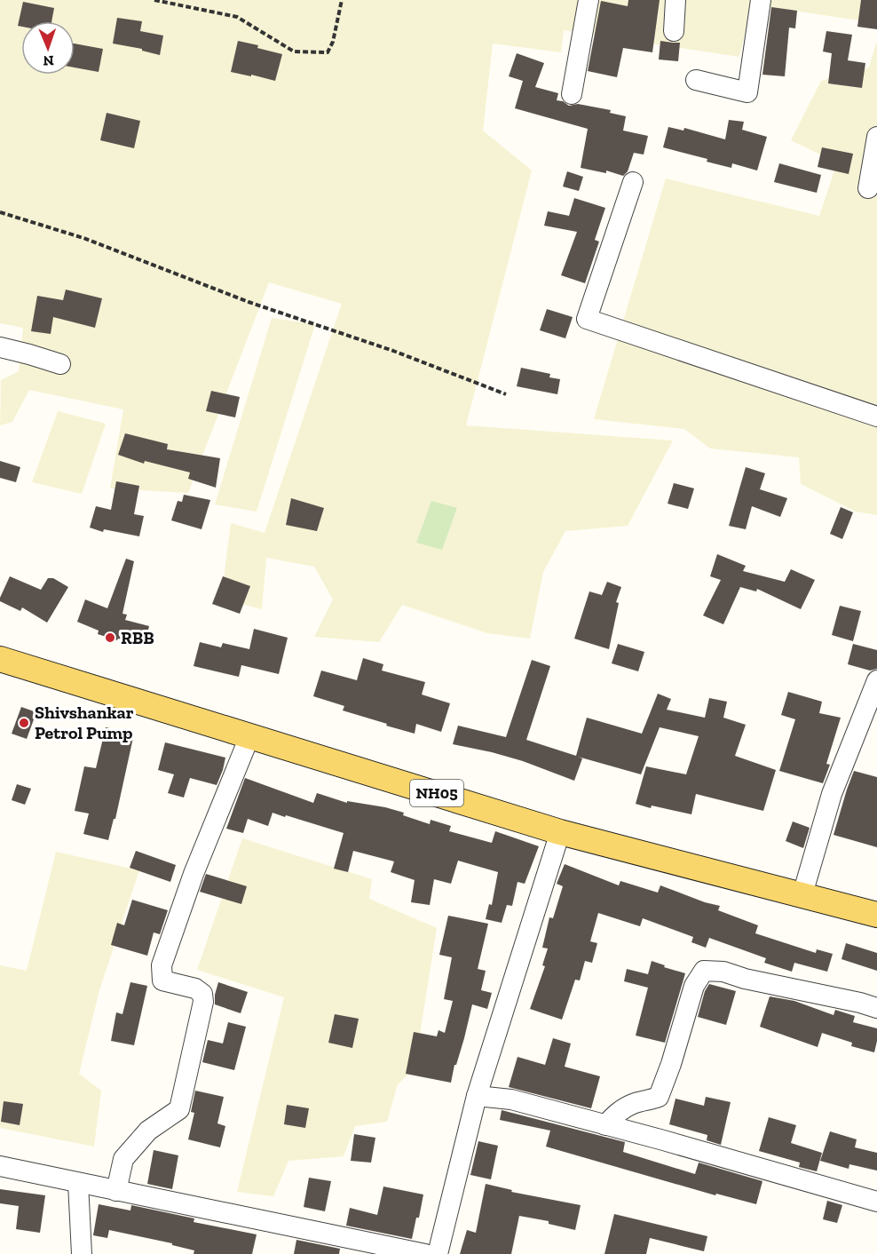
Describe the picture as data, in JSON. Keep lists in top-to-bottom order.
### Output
{
  "streets": {
    "main road": ["NH05"]
  },
  "places": ["RBB", "Shivshankar Petrol Pump"],
  "north": "bottom"
}
